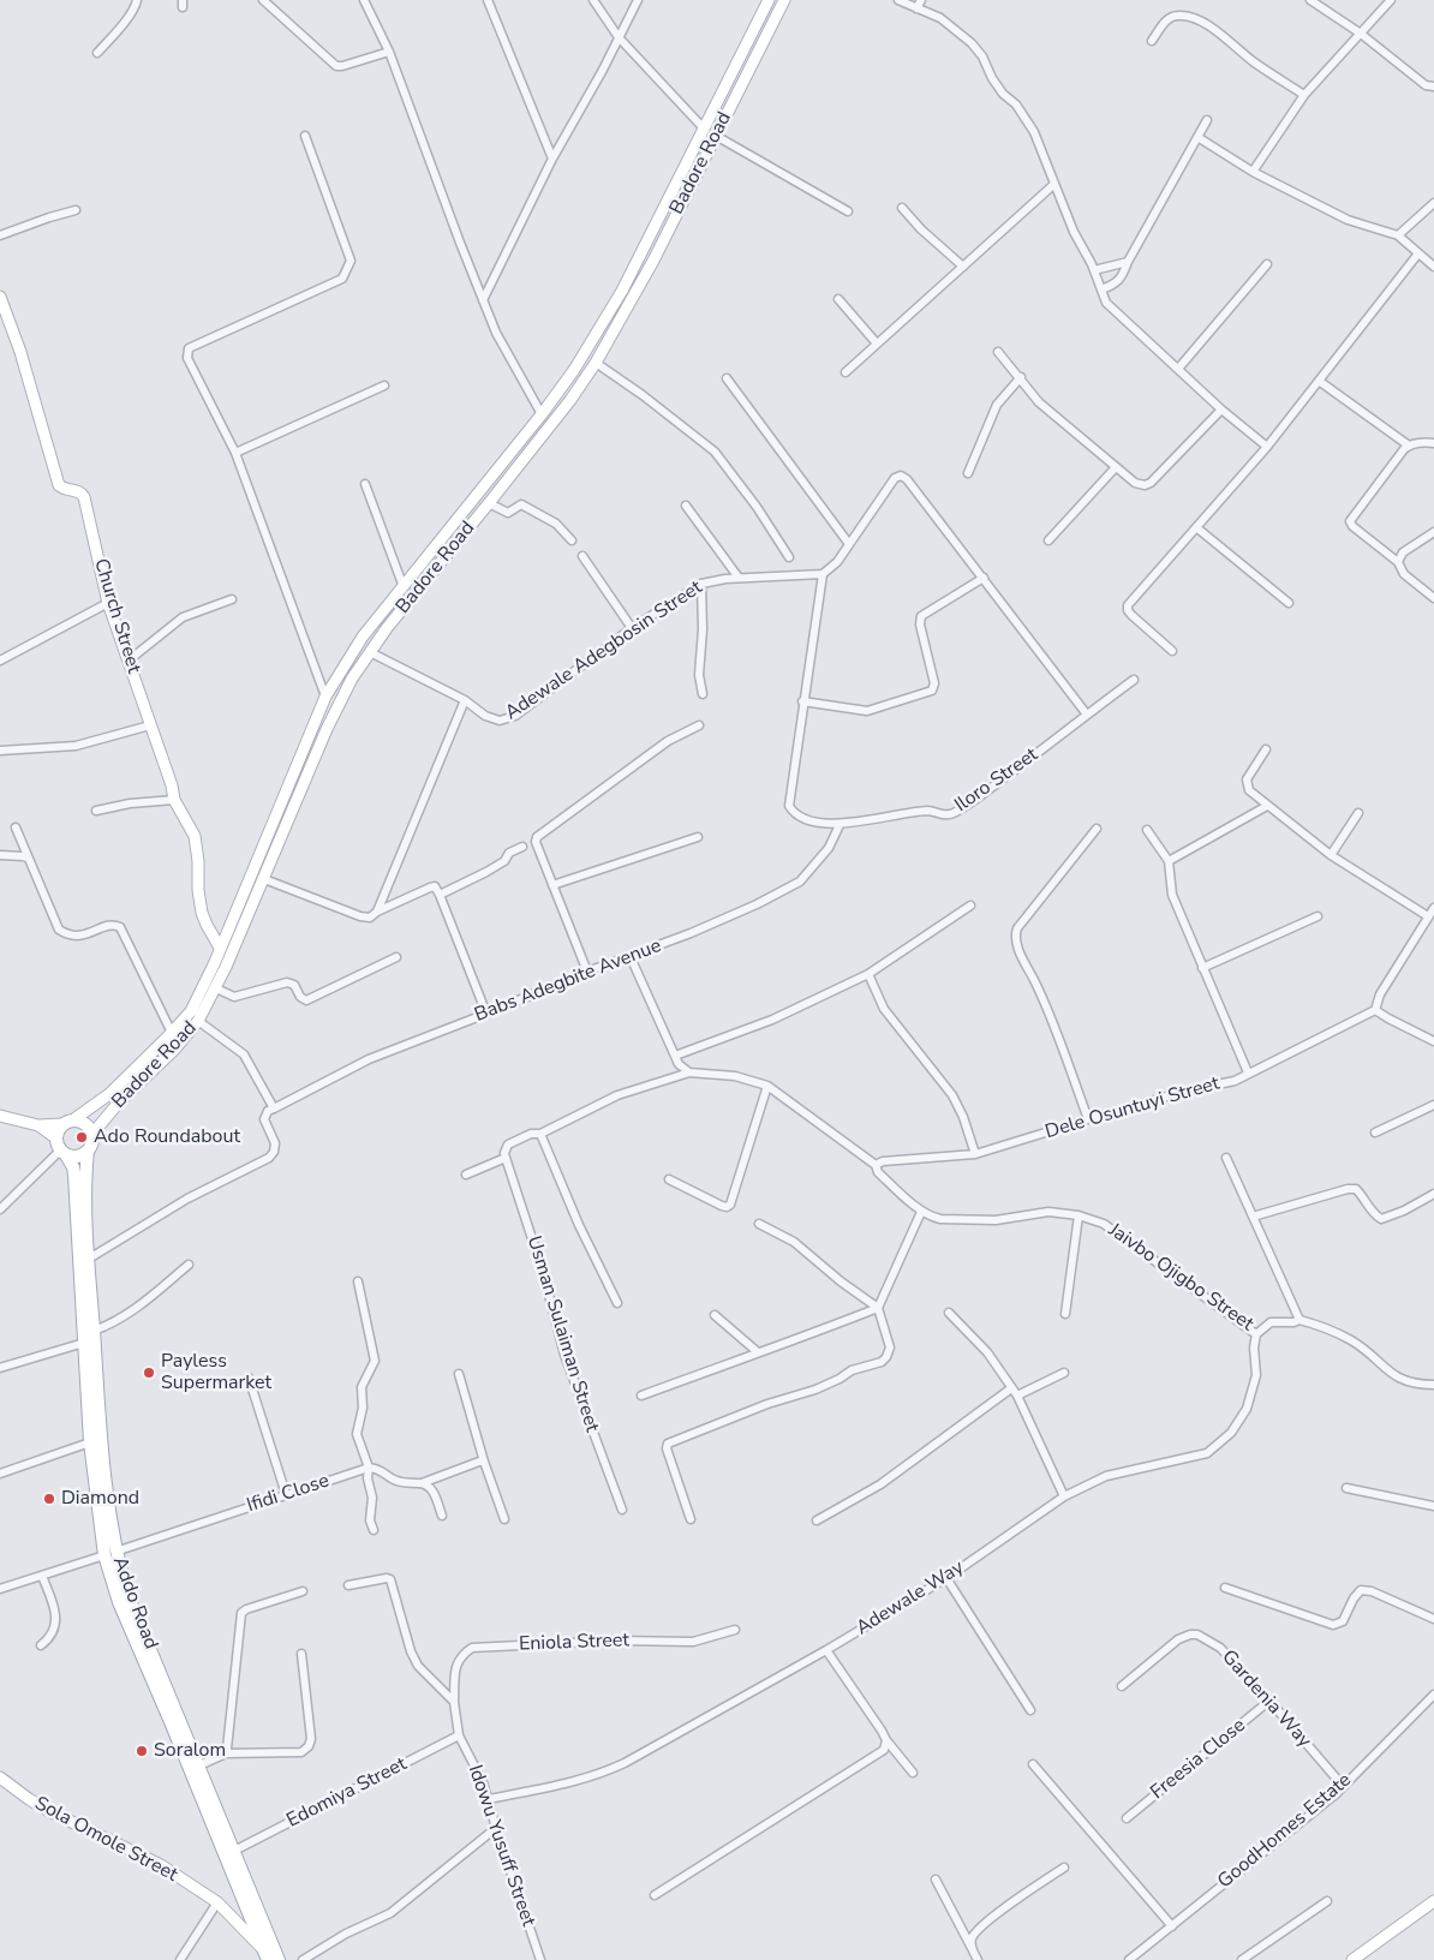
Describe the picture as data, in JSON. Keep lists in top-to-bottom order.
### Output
{
  "streets": {
    "main road": [
      "Badore Road",
      "Church Street",
      "Addo Road",
      "Sola Omole Street"
    ],
    "street": [
      "Adewale Adegbosin Street",
      "Iloro Street",
      "Babs Adegbite Avenue",
      "Dele Osuntuyi Street",
      "Jaivbo Ojigbo Street",
      "Usman Sulaiman Street",
      "Ifidi Close",
      "Adewale Way",
      "Eniola Street",
      "Gardenia Way",
      "Freesia Close",
      "Edomiya Street",
      "GoodHomes Estate",
      "Idowu Yusuff Street"
    ]
  },
  "crossings": [
    ["Badore Road", "Church Street"],
    ["Badore Road", "Adewale Adegbosin Street"],
    ["Badore Road", "Addo Road"],
    ["Iloro Street", "Babs Adegbite Avenue"],
    ["Dele Osuntuyi Street", "Jaivbo Ojigbo Street"],
    ["Jaivbo Ojigbo Street", "Adewale Way"],
    ["Ifidi Close", "Addo Road"],
    ["Adewale Way", "Idowu Yusuff Street"],
    ["Addo Road", "Edomiya Street"],
    ["Addo Road", "Sola Omole Street"],
    ["Eniola Street", "Idowu Yusuff Street"],
    ["Gardenia Way", "Freesia Close"],
    ["Gardenia Way", "GoodHomes Estate"],
    ["Edomiya Street", "Idowu Yusuff Street"]
  ],
  "places": [
    "Ado Roundabout",
    "Payless Supermarket",
    "Diamond",
    "Soralom"
  ]
}
